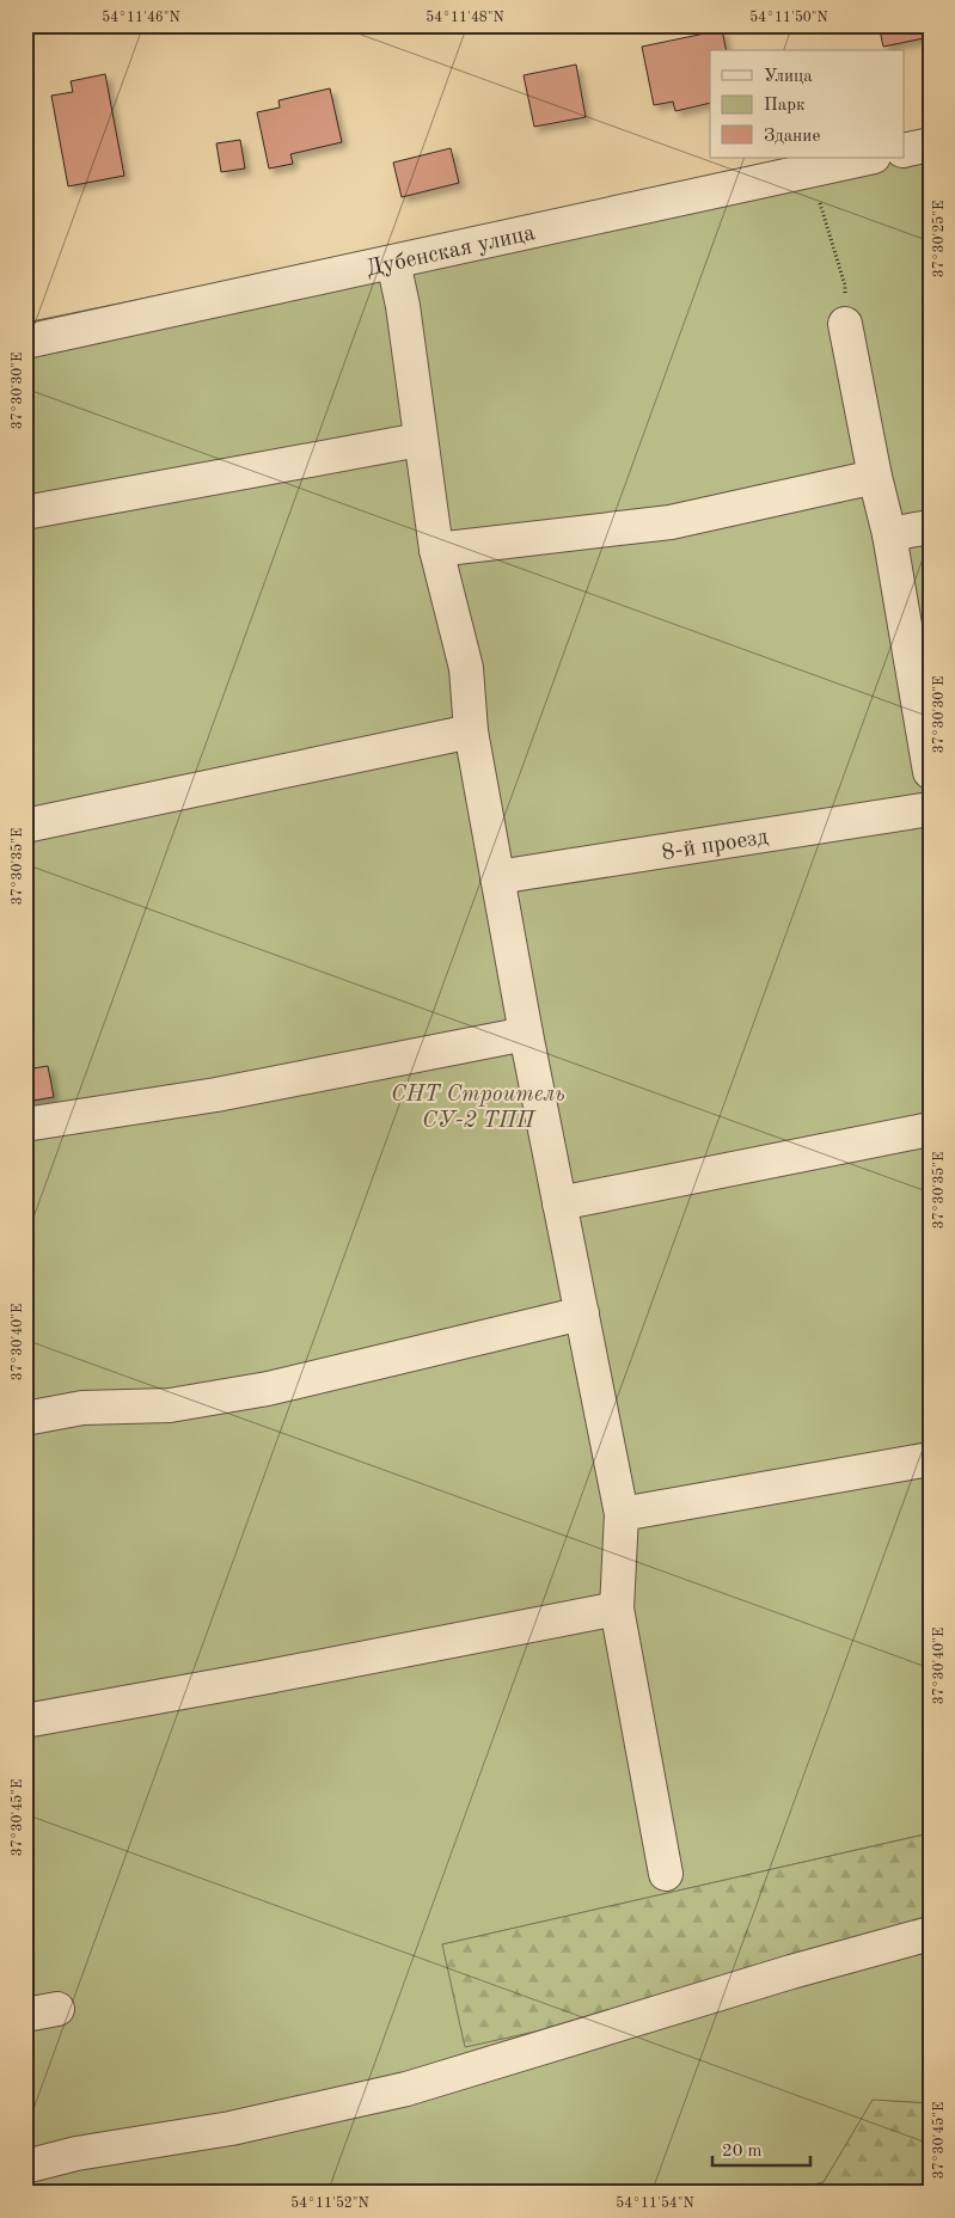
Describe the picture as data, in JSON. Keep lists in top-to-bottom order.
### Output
{
  "streets": {
    "street": ["Дубенская улица", "8-й проезд"]
  },
  "parks": ["СНТ Строитель СУ-2 ТПП"],
  "legend": ["Улица", "Парк", "Здание"],
  "scale_bar": "20 m",
  "coordinates": [
    "54°11'46\"N",
    "54°11'48\"N",
    "54°11'50\"N",
    "37°30'25\"E",
    "37°30'30\"E",
    "37°30'35\"E",
    "37°30'40\"E",
    "37°30'45\"E",
    "54°11'52\"N",
    "54°11'54\"N"
  ]
}
